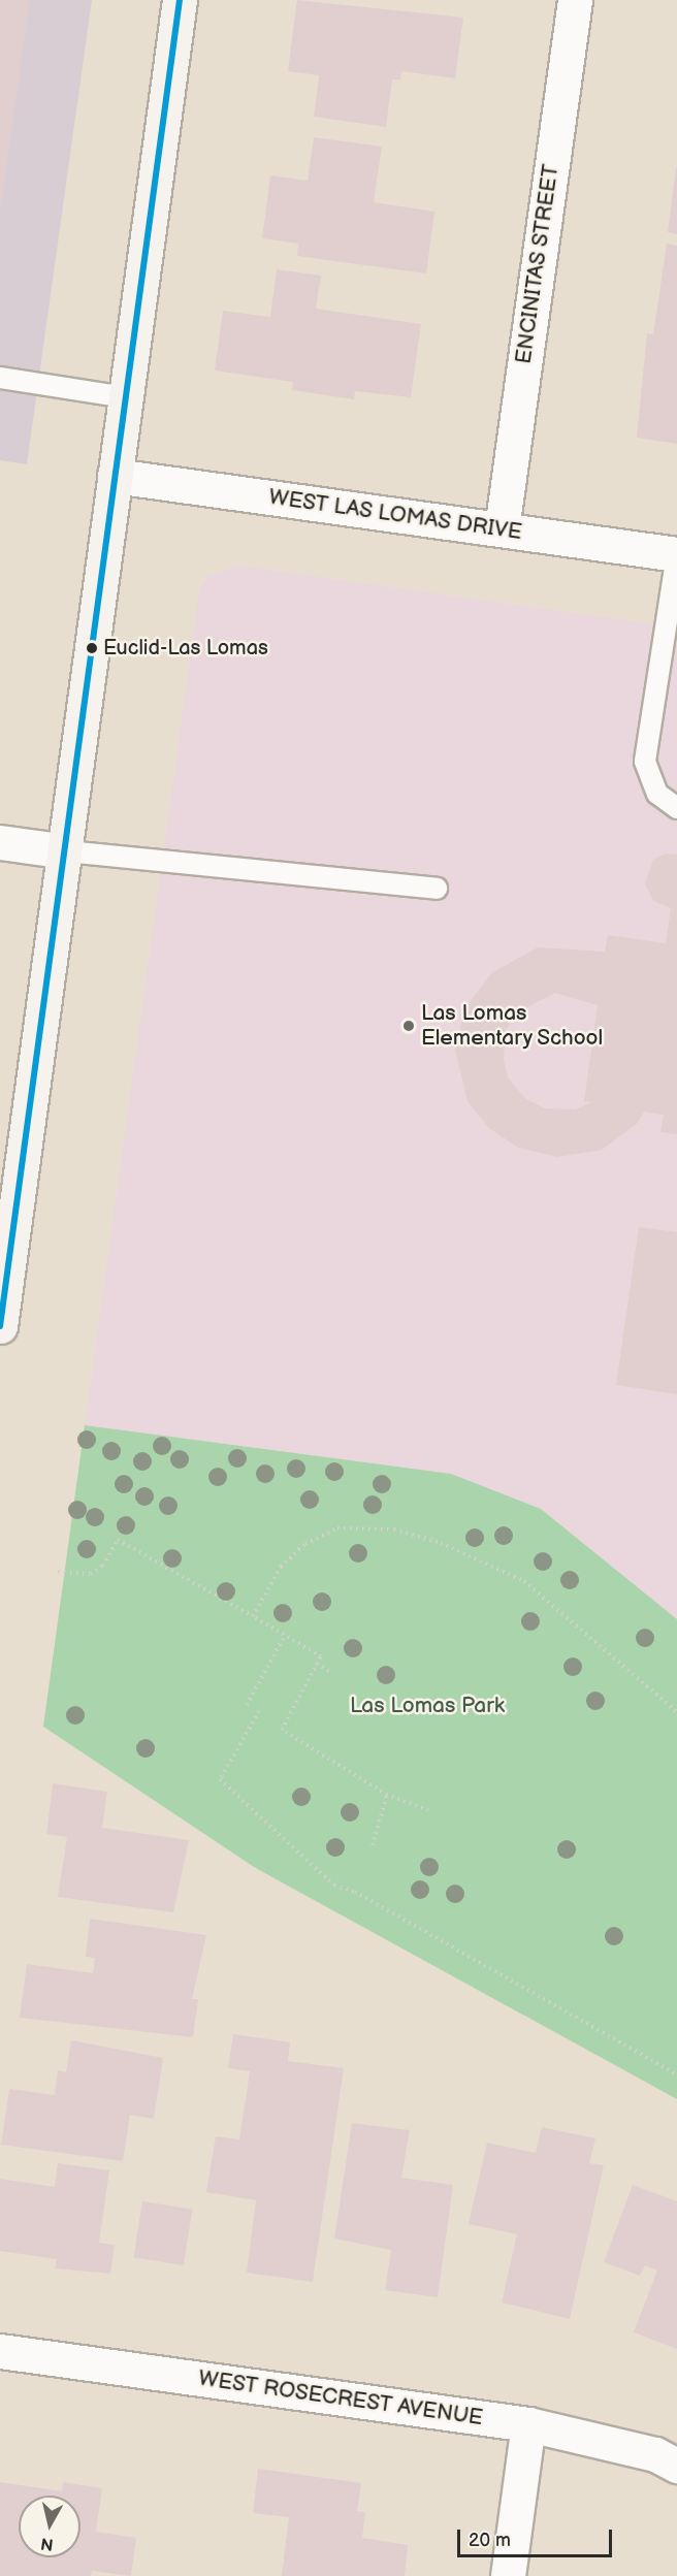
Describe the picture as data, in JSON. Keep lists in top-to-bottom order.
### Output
{
  "streets": {
    "street": ["ENCINITAS STREET", "WEST LAS LOMAS DRIVE", "WEST ROSECREST AVENUE"]
  },
  "crossings": [
    ["ENCINITAS STREET", "WEST LAS LOMAS DRIVE"]
  ],
  "parks": ["Las Lomas Park"],
  "places": ["Euclid-Las Lomas", "Las Lomas Elementary School"],
  "scale_bar": "20 m",
  "north": "bottom"
}
